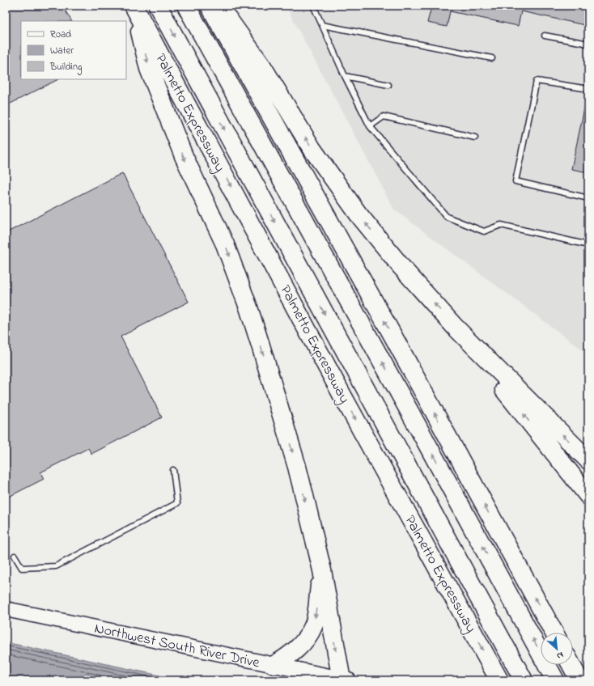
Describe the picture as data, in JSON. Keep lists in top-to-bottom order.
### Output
{
  "streets": {
    "highway": ["Palmetto Expressway"],
    "street": ["Northwest South River Drive"]
  },
  "legend": ["Road", "Water", "Building"],
  "north": "bottom right"
}
